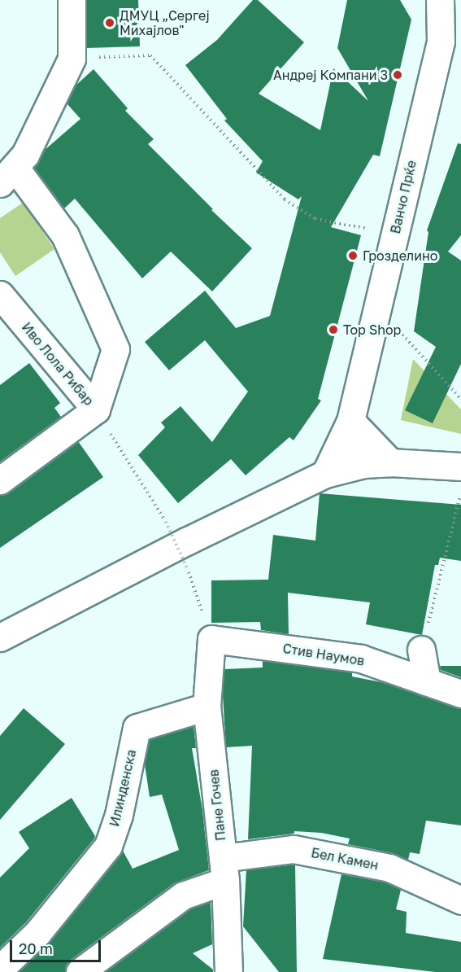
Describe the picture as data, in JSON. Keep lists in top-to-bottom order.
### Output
{
  "streets": {
    "street": [
      "Ванчо Прќе",
      "Иво Лола Рибар",
      "Стив Наумов",
      "Илинденска",
      "Пане Гочев",
      "Бел Камен"
    ]
  },
  "crossings": [
    ["Стив Наумов", "Пане Гочев"],
    ["Илинденска", "Пане Гочев"],
    ["Пане Гочев", "Бел Камен"]
  ],
  "places": [
    "ДМУЦ „Сергеј Михајлов\"",
    "Андреј Компани 3",
    "Грозделино",
    "Top Shop"
  ],
  "scale_bar": "20 m"
}
